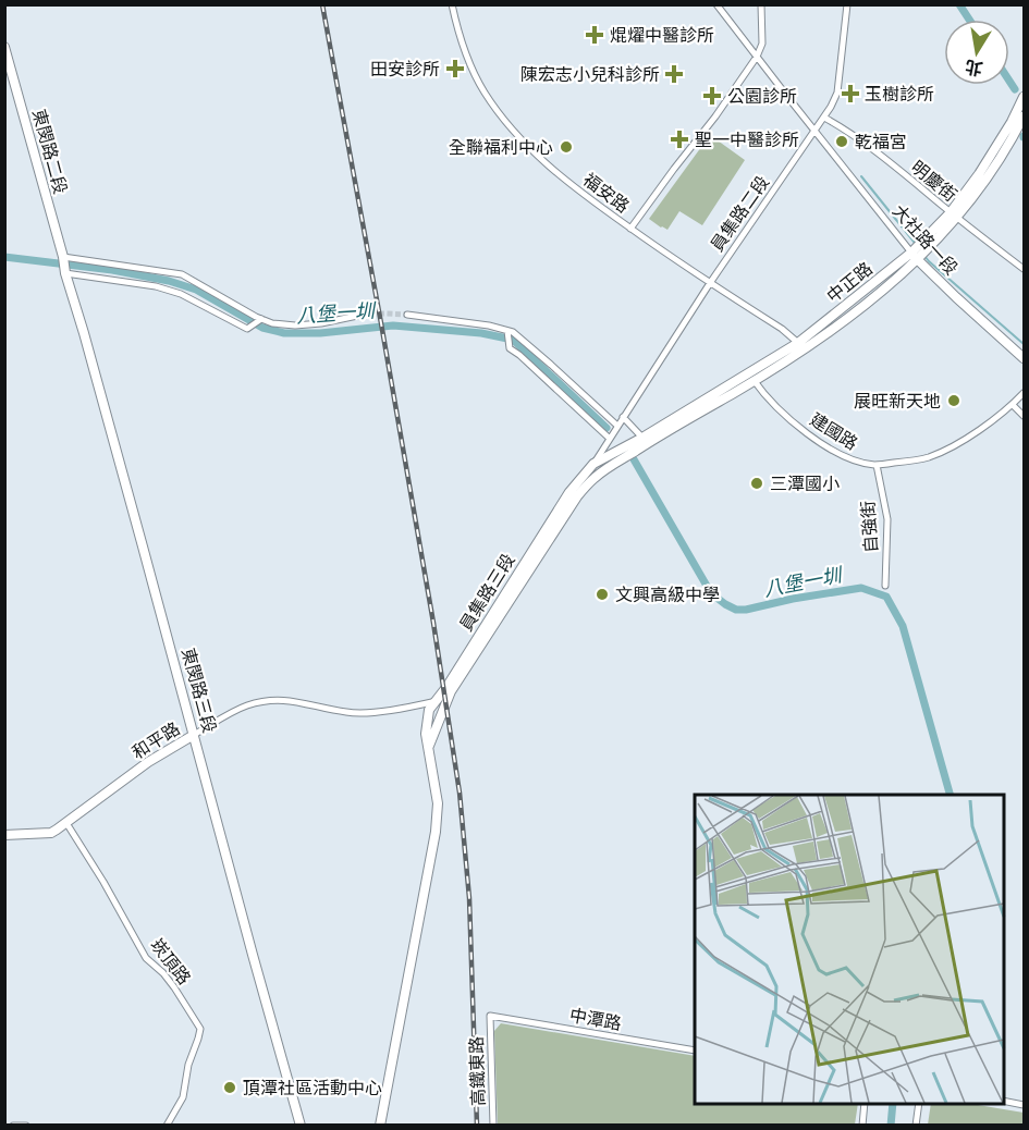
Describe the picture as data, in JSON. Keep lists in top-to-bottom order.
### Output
{
  "streets": {
    "street": [
      "東閔路二段",
      "明慶街",
      "福安路",
      "員集路二段",
      "大社路一段",
      "中正路",
      "建國路",
      "自強街",
      "員集路三段",
      "東閔路三段",
      "和平路",
      "崁頂路",
      "中潭路",
      "高鐵東路"
    ]
  },
  "crossings": [
    ["東閔路二段", "東閔路三段"],
    ["明慶街", "員集路二段"],
    ["明慶街", "中正路"],
    ["福安路", "員集路二段"],
    ["福安路", "中正路"],
    ["員集路二段", "大社路一段"],
    ["大社路一段", "中正路"],
    ["中正路", "建國路"],
    ["建國路", "自強街"],
    ["員集路三段", "和平路"],
    ["東閔路三段", "和平路"],
    ["和平路", "崁頂路"],
    ["中潭路", "高鐵東路"]
  ],
  "water": ["八堡一圳"],
  "places": {
    "health": [
      "焜燿中醫診所",
      "田安診所",
      "陳宏志小兒科診所",
      "玉樹診所",
      "公園診所",
      "聖一中醫診所"
    ],
    "other": [
      "乾福宮",
      "全聯福利中心",
      "展旺新天地",
      "三潭國小",
      "文興高級中學",
      "頂潭社區活動中心"
    ]
  },
  "north": "bottom"
}
